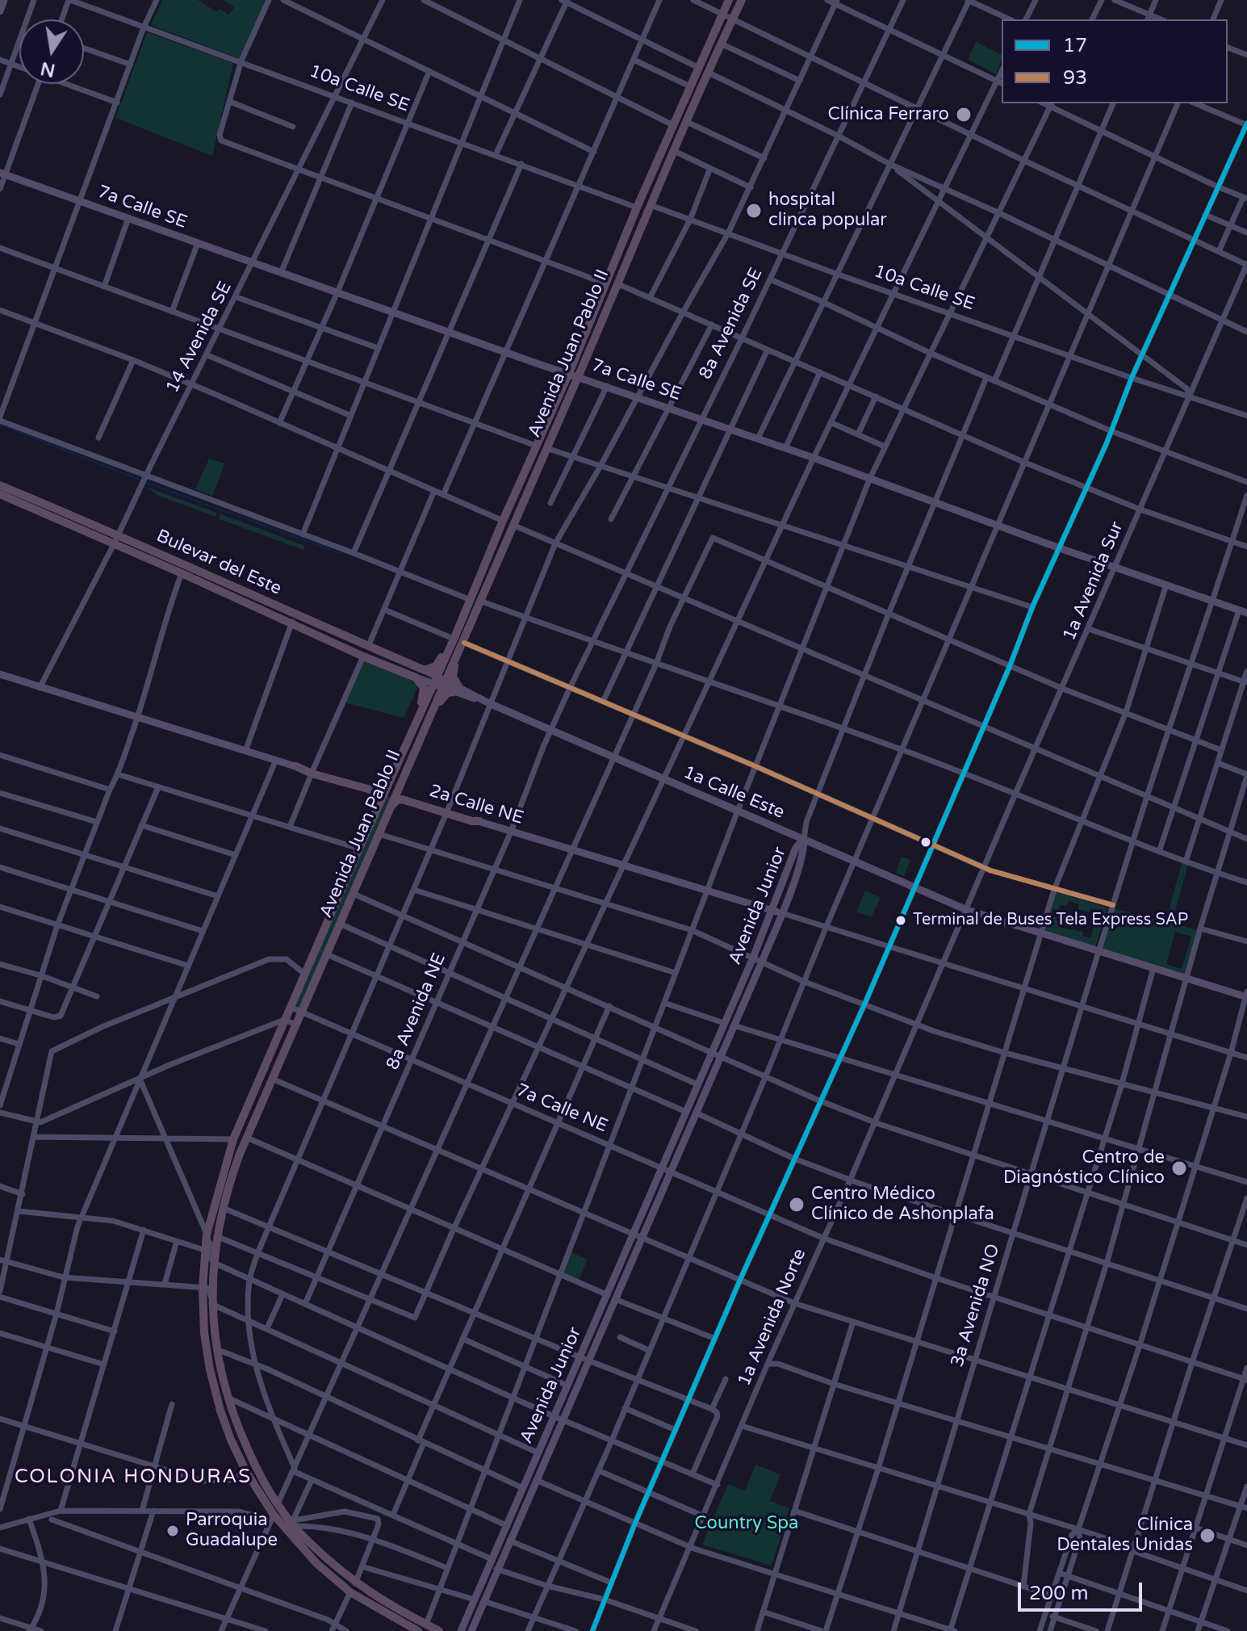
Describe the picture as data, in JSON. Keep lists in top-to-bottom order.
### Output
{
  "streets": {
    "highway": ["Avenida Juan Pablo II", "Bulevar del Este"],
    "main road": [
      "7a Calle SE",
      "1a Calle Este",
      "2a Calle NE",
      "Avenida Junior"
    ],
    "street": [
      "10a Calle SE",
      "8a Avenida SE",
      "14 Avenida SE",
      "1a Avenida Sur",
      "8a Avenida NE",
      "7a Calle NE",
      "3a Avenida NO",
      "1a Avenida Norte"
    ]
  },
  "crossings": [
    ["10a Calle SE", "8a Avenida SE"],
    ["10a Calle SE", "14 Avenida SE"],
    ["10a Calle SE", "Avenida Juan Pablo II"],
    ["10a Calle SE", "1a Avenida Sur"],
    ["7a Calle SE", "8a Avenida SE"],
    ["7a Calle SE", "14 Avenida SE"],
    ["7a Calle SE", "Avenida Juan Pablo II"],
    ["7a Calle SE", "1a Avenida Sur"],
    ["7a Calle SE", "3a Avenida NO"],
    ["8a Avenida SE", "1a Calle Este"],
    ["8a Avenida SE", "8a Avenida NE"],
    ["14 Avenida SE", "Bulevar del Este"],
    ["14 Avenida SE", "2a Calle NE"],
    ["Avenida Juan Pablo II", "7a Calle NE"],
    ["Bulevar del Este", "1a Calle Este"],
    ["1a Avenida Sur", "1a Calle Este"],
    ["1a Avenida Sur", "1a Avenida Norte"],
    ["1a Calle Este", "Avenida Junior"],
    ["1a Calle Este", "8a Avenida NE"],
    ["1a Calle Este", "3a Avenida NO"],
    ["1a Calle Este", "1a Avenida Norte"],
    ["2a Calle NE", "Avenida Junior"],
    ["2a Calle NE", "8a Avenida NE"],
    ["2a Calle NE", "3a Avenida NO"],
    ["2a Calle NE", "1a Avenida Norte"],
    ["Avenida Junior", "7a Calle NE"],
    ["8a Avenida NE", "7a Calle NE"],
    ["7a Calle NE", "3a Avenida NO"],
    ["7a Calle NE", "1a Avenida Norte"]
  ],
  "districts": ["COLONIA HONDURAS"],
  "parks": ["Country Spa"],
  "places": [
    "Clínica Ferraro",
    "hospital clinca popular",
    "Terminal de Buses Tela Express SAP",
    "Centro de Diagnóstico Clínico",
    "Centro Médico Clínico de Ashonplafa",
    "Parroquia Guadalupe",
    "Clínica Dentales Unidas"
  ],
  "lines": ["transit line 17", "transit line 93"],
  "legend": ["17", "93"],
  "scale_bar": "200 m",
  "north": "bottom"
}
